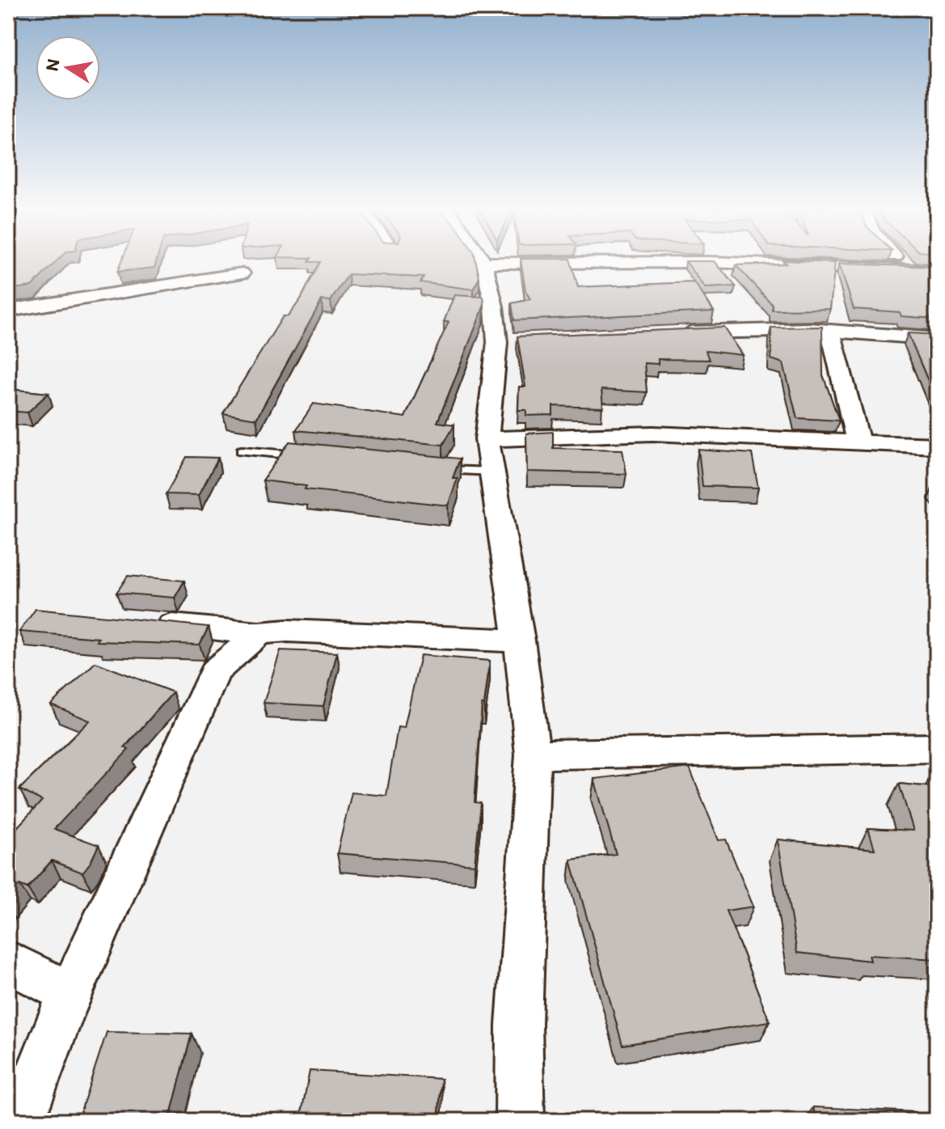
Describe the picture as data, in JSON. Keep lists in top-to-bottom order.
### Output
{
  "north": "left"
}
